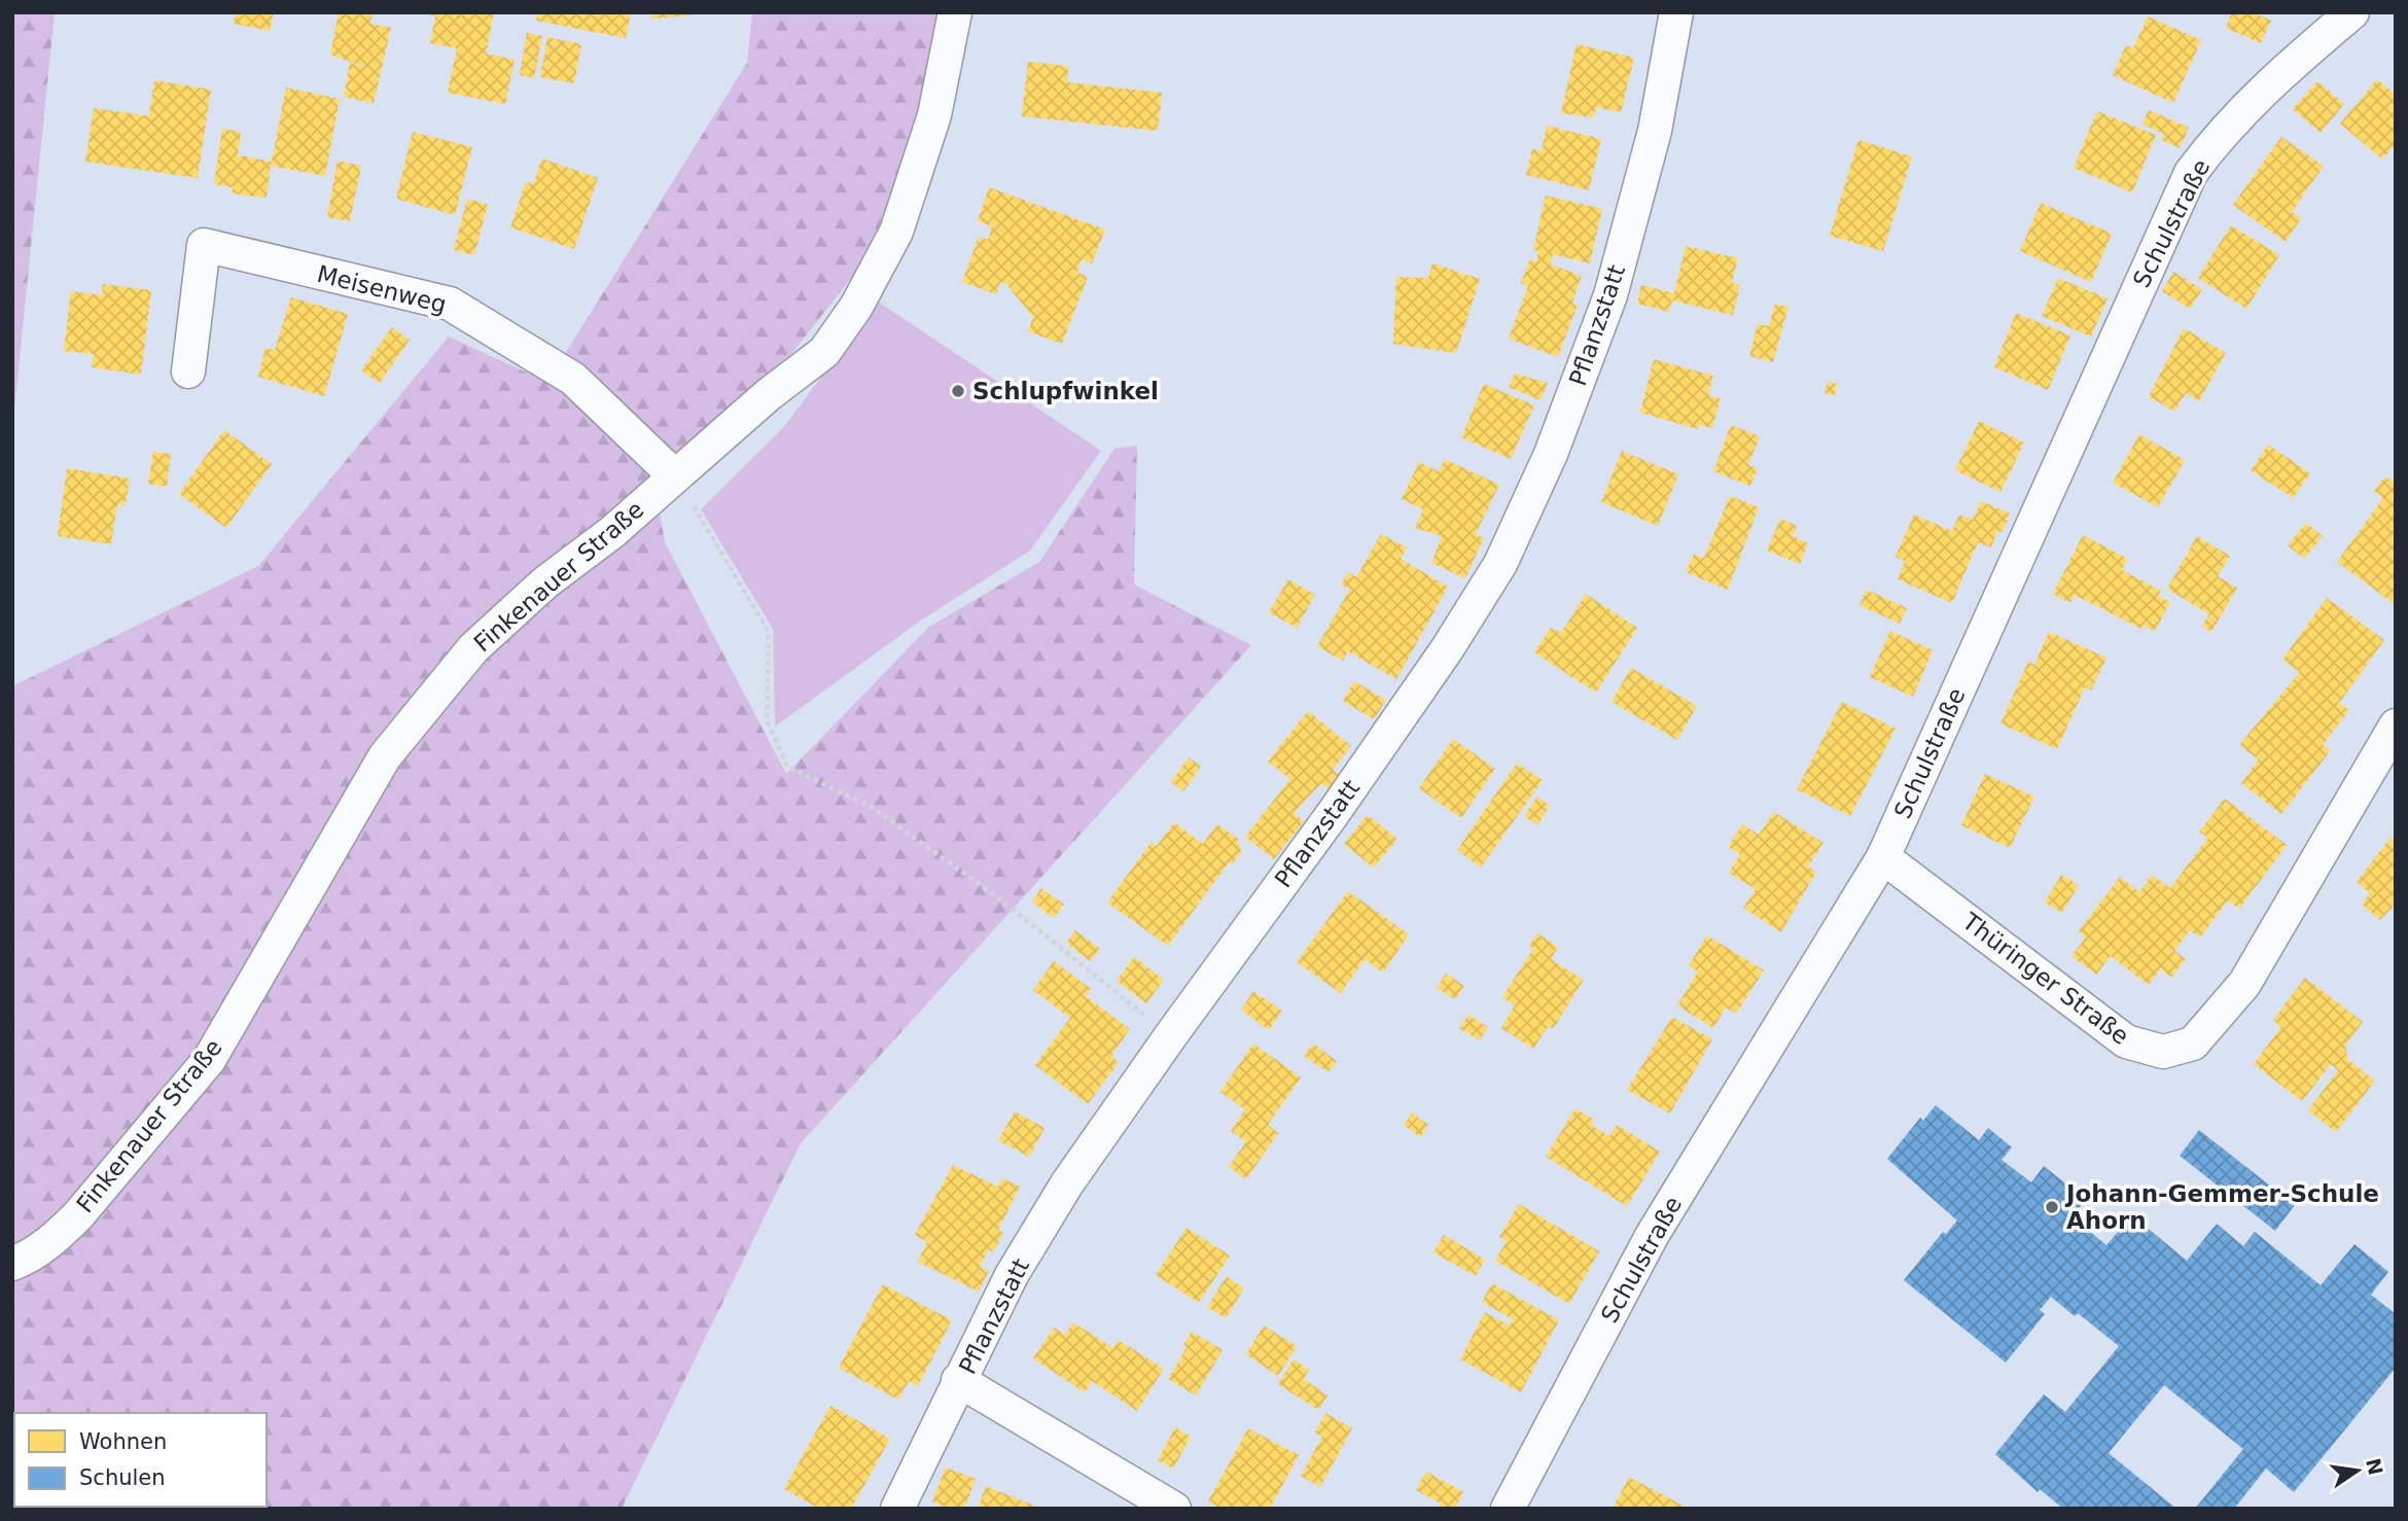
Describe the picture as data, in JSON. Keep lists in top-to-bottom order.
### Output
{
  "streets": {
    "street": [
      "Schulstraße",
      "Meisenweg",
      "Pflanzstatt",
      "Finkenauer Straße",
      "Thüringer Straße"
    ]
  },
  "crossings": [
    ["Schulstraße", "Thüringer Straße"],
    ["Meisenweg", "Finkenauer Straße"]
  ],
  "places": ["Schlupfwinkel", "Johann-Gemmer-Schule Ahorn"],
  "legend": ["Wohnen", "Schulen"],
  "north": "right"
}
